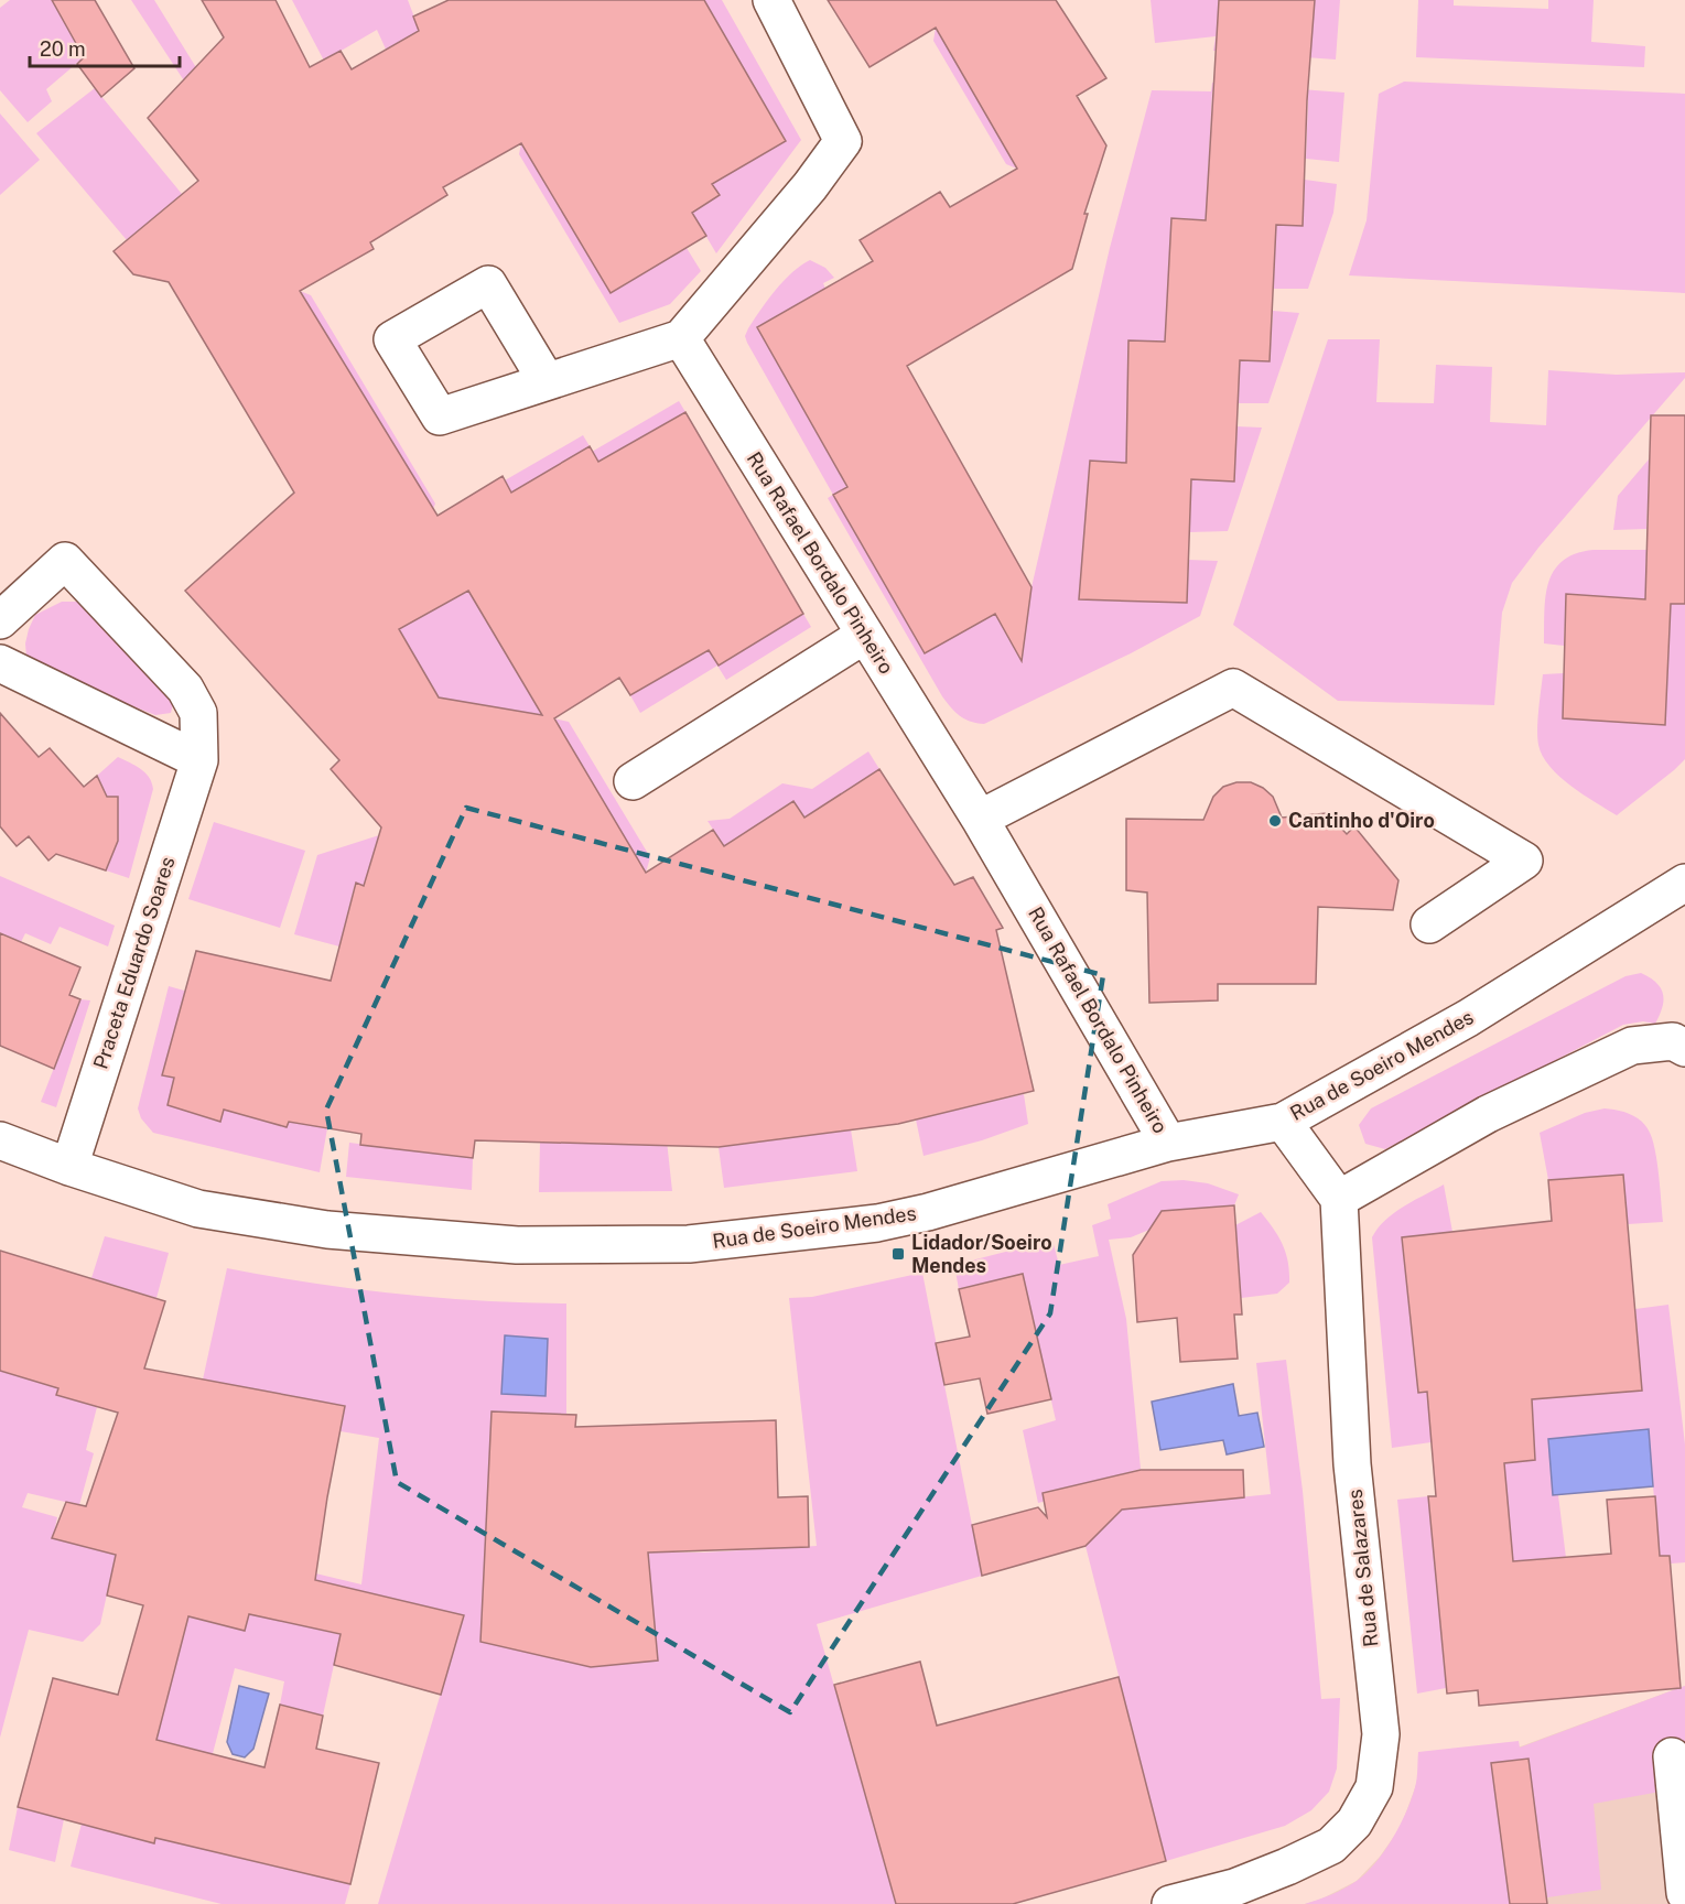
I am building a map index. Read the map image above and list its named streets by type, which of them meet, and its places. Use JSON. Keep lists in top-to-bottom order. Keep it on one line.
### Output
{"streets":{"street":["Rua Rafael Bordalo Pinheiro","Praceta Eduardo Soares","Rua de Soeiro Mendes","Rua de Salazares"]},"crossings":[["Rua Rafael Bordalo Pinheiro","Rua de Soeiro Mendes"],["Praceta Eduardo Soares","Rua de Soeiro Mendes"]],"places":{"other":["Cantinho d'Oiro"],"transit":["Lidador/Soeiro Mendes"]},"scale_bar":"20 m"}
